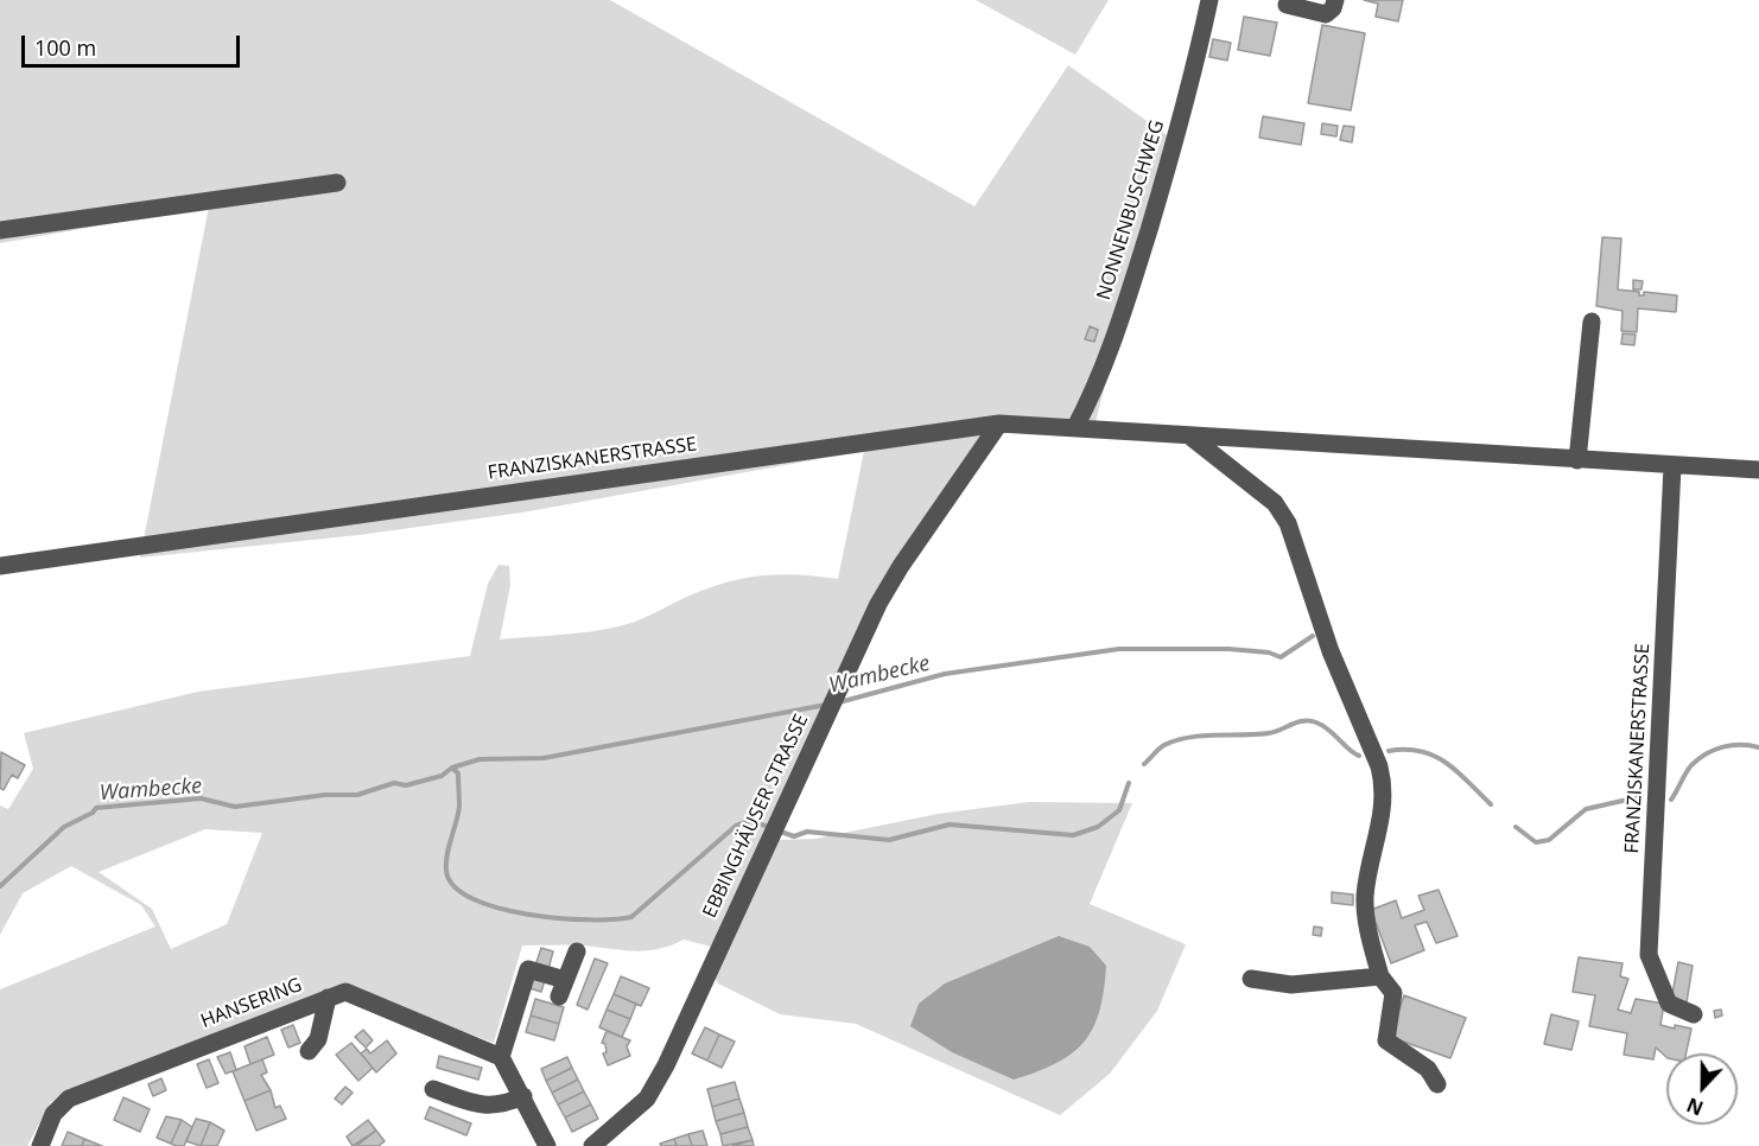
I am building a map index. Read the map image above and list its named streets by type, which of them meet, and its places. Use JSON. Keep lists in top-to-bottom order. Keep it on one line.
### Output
{"streets":{"street":["NONNENBUSCHWEG","FRANZISKANERSTRASSE","EBBINGHÄUSER STRASSE","HANSERING"]},"crossings":[["NONNENBUSCHWEG","FRANZISKANERSTRASSE"],["FRANZISKANERSTRASSE","EBBINGHÄUSER STRASSE"]],"water":["Wambecke"],"scale_bar":"100 m","north":"bottom"}
